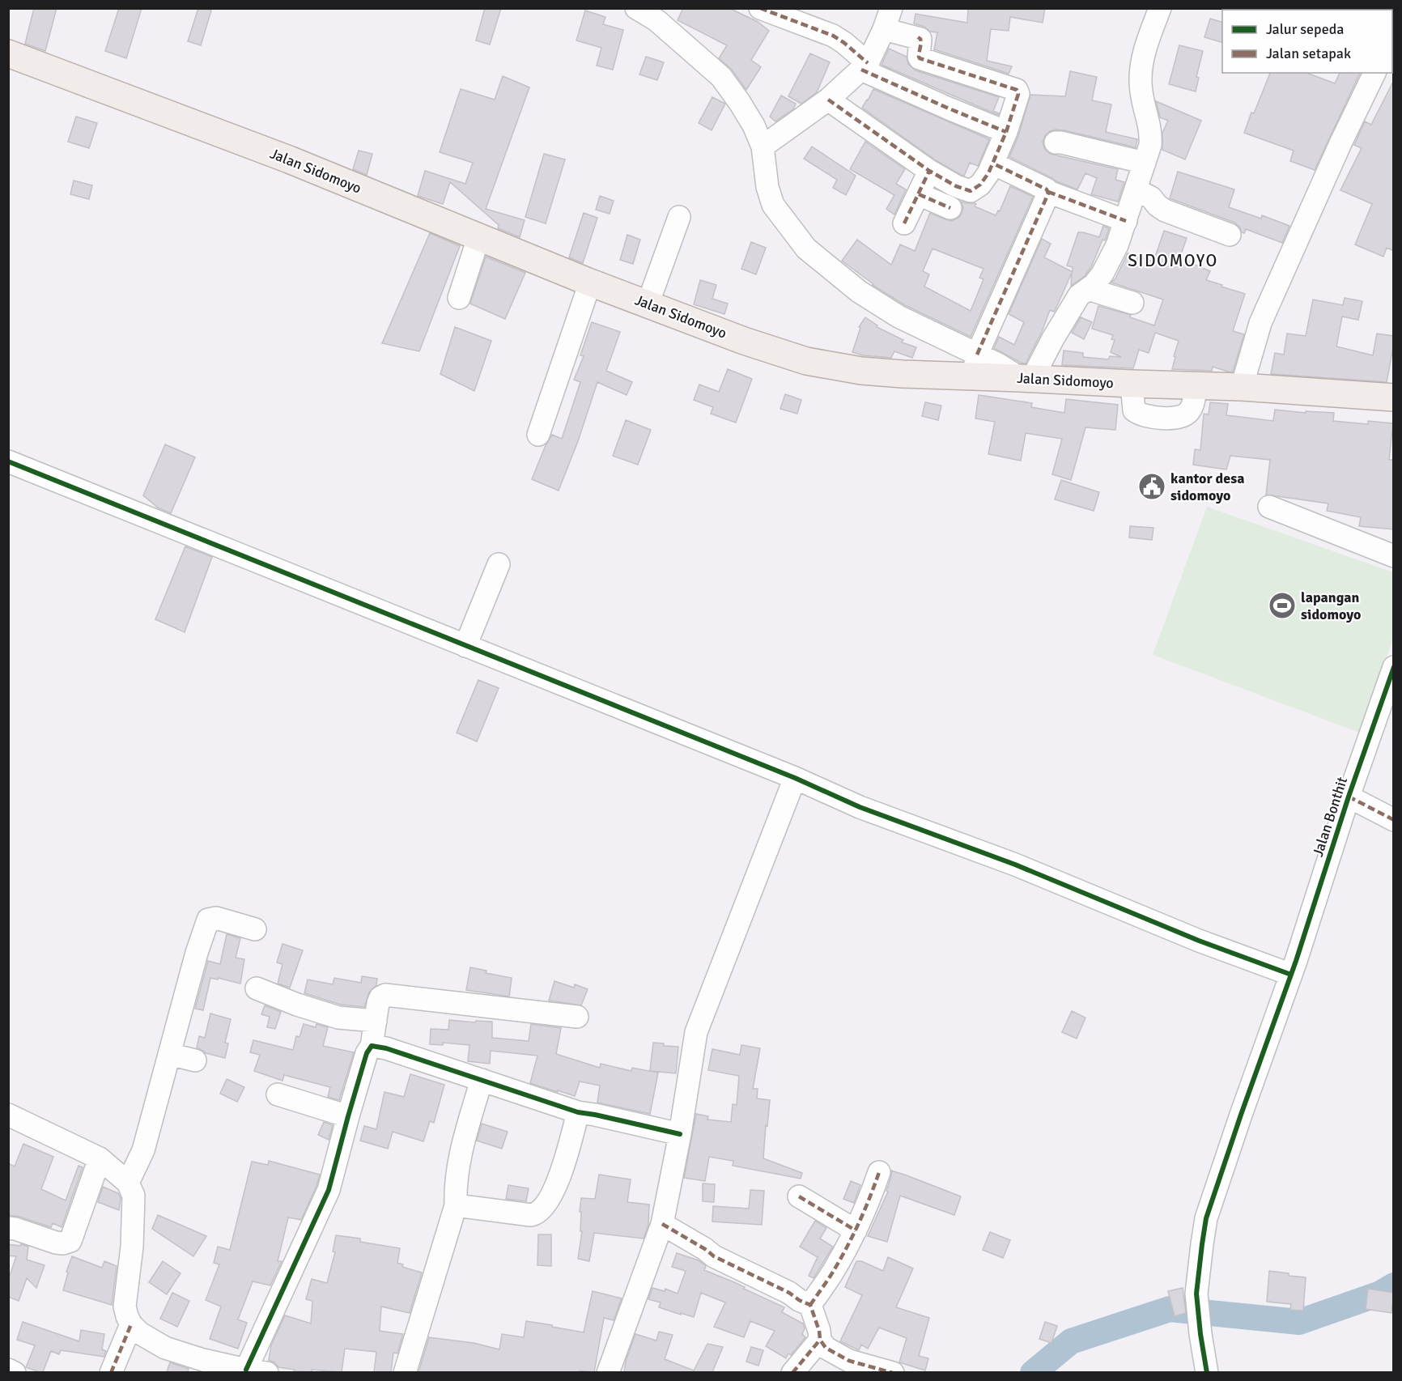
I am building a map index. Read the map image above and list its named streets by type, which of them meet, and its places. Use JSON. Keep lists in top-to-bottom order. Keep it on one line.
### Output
{"streets":{"main road":["Jalan Sidomoyo"],"street":["Jalan Bonthit"]},"districts":["SIDOMOYO"],"places":{"public building":["kantor desa sidomoyo"],"sports":["lapangan sidomoyo"]},"legend":["Jalur sepeda","Jalan setapak"]}
